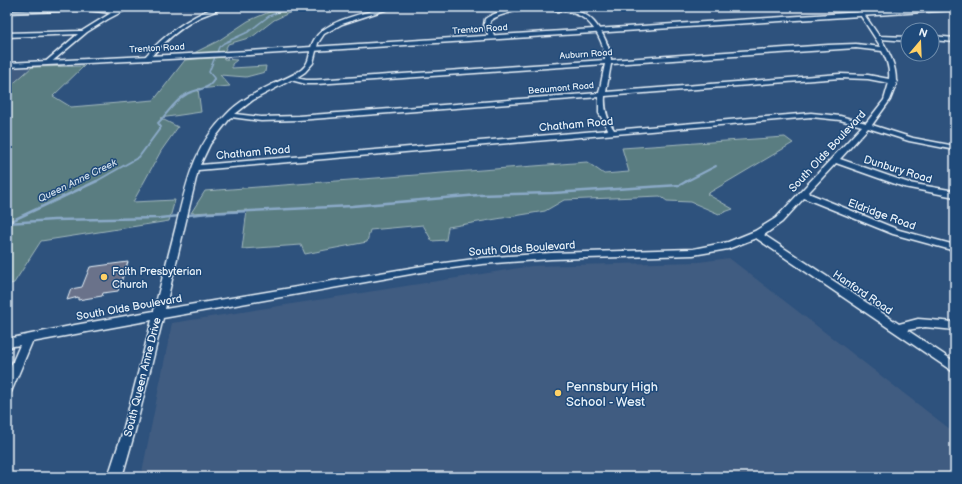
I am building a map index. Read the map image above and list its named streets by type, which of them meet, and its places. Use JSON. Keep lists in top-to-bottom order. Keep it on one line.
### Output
{"streets":{"main road":["Trenton Road"],"street":["Auburn Road","Beaumont Road","Chatham Road","South Olds Boulevard","Dunbury Road","Eldridge Road","Hanford Road","South Queen Anne Drive"]},"crossings":[["Trenton Road","South Olds Boulevard"],["Trenton Road","South Queen Anne Drive"],["Auburn Road","South Olds Boulevard"],["Auburn Road","South Queen Anne Drive"],["Beaumont Road","South Olds Boulevard"],["Beaumont Road","South Queen Anne Drive"],["Chatham Road","South Olds Boulevard"],["Chatham Road","South Queen Anne Drive"],["South Olds Boulevard","Dunbury Road"],["South Olds Boulevard","Eldridge Road"],["South Olds Boulevard","Hanford Road"],["South Olds Boulevard","South Queen Anne Drive"]],"water":["Queen Anne Creek"],"places":["Faith Presbyterian Church","Pennsbury High School - West"],"north":"top"}
